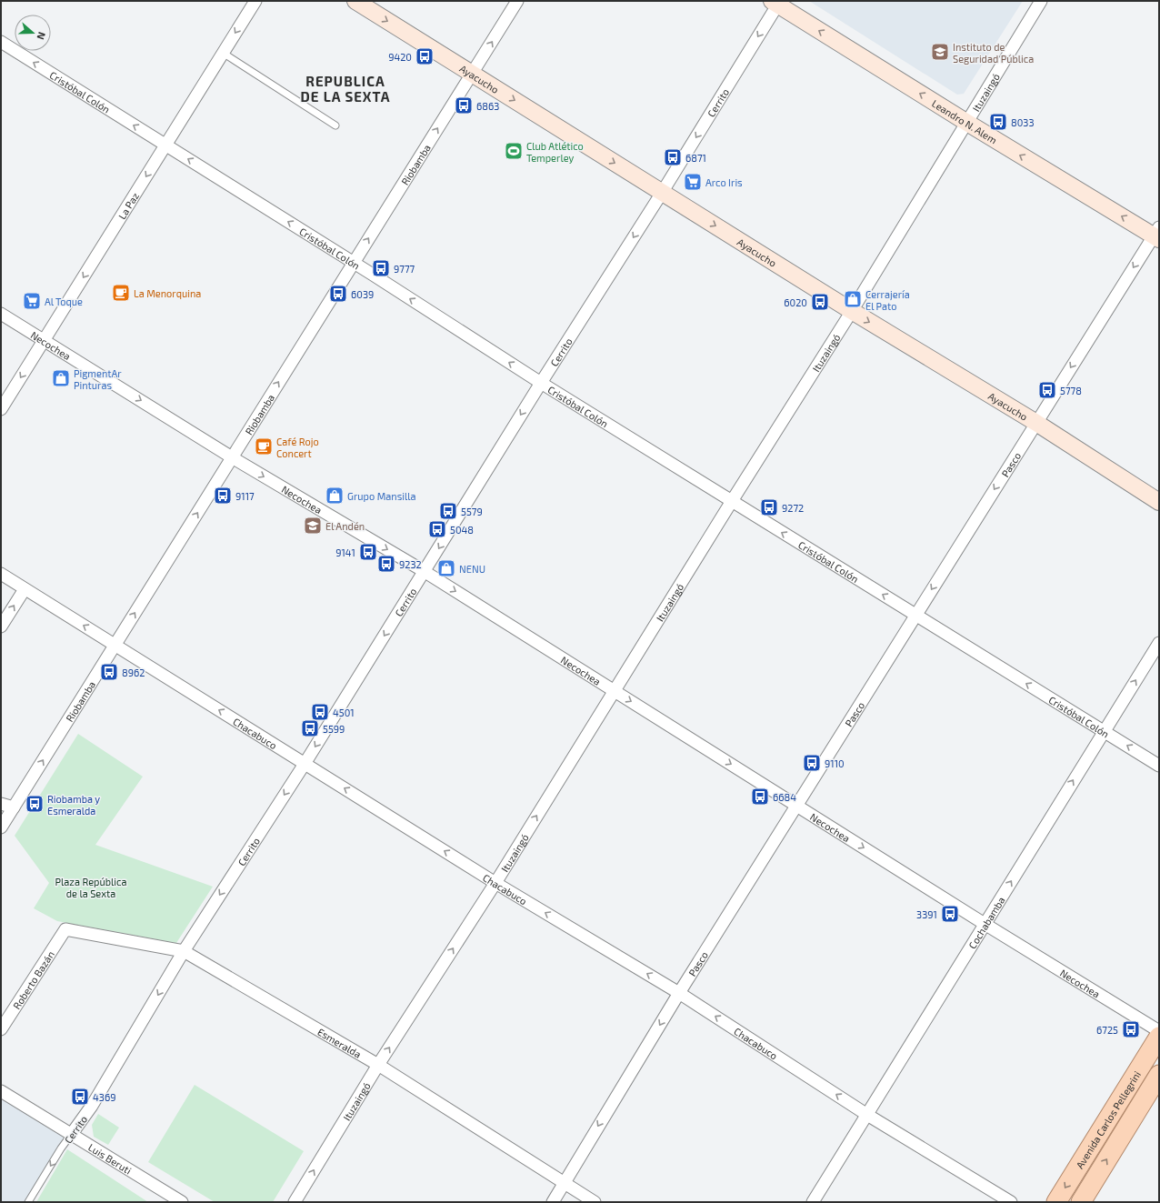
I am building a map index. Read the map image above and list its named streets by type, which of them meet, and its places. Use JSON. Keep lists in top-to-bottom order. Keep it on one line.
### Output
{"streets":{"main road":["Ayacucho","Leandro N. Alem","Avenida Carlos Pellegrini"],"street":["Cristóbal Colón","Ituzaingó","Cerrito","Riobamba","La Paz","Necochea","Pasco","Chacabuco","Cochabamba","Roberto Bazán","Esmeralda","Luis Beruti"]},"crossings":[["Ayacucho","Ituzaingó"],["Ayacucho","Cerrito"],["Ayacucho","Riobamba"],["Ayacucho","Pasco"],["Cristóbal Colón","Ituzaingó"],["Cristóbal Colón","Cerrito"],["Cristóbal Colón","Riobamba"],["Cristóbal Colón","La Paz"],["Cristóbal Colón","Pasco"],["Cristóbal Colón","Cochabamba"],["Ituzaingó","Leandro N. Alem"],["Ituzaingó","Necochea"],["Ituzaingó","Chacabuco"],["Ituzaingó","Esmeralda"],["Cerrito","Leandro N. Alem"],["Cerrito","Necochea"],["Cerrito","Chacabuco"],["Cerrito","Esmeralda"],["Cerrito","Luis Beruti"],["Leandro N. Alem","Pasco"],["Riobamba","Necochea"],["Riobamba","Chacabuco"],["La Paz","Necochea"],["Necochea","Pasco"],["Necochea","Cochabamba"],["Pasco","Chacabuco"],["Pasco","Esmeralda"],["Chacabuco","Cochabamba"],["Roberto Bazán","Esmeralda"]],"one_way":["Ayacucho","Cristóbal Colón","Ituzaingó","Cerrito","Leandro N. Alem","Riobamba","La Paz","Necochea","Pasco","Chacabuco","Cochabamba"],"districts":["REPUBLICA DE LA SEXTA"],"parks":["Plaza República de la Sexta"],"places":{"school or university":["Instituto de Seguridad Pública","El Andén"],"bus stop":["9420","6863","8033","6871","9777","6039","6020","5778","9117","9272","5579","5048","9141","9232","8962","4501","5599","9110","6684","Riobamba y Esmeralda","3391","6725","4369"],"sports":["Club Atlético Temperley"],"supermarket":["Arco Iris","Al Toque"],"cafe":["La Menorquina","Café Rojo Concert"],"shop":["Cerrajería El Pato","PigmentAr Pinturas","Grupo Mansilla","NENU"]},"north":"right"}
